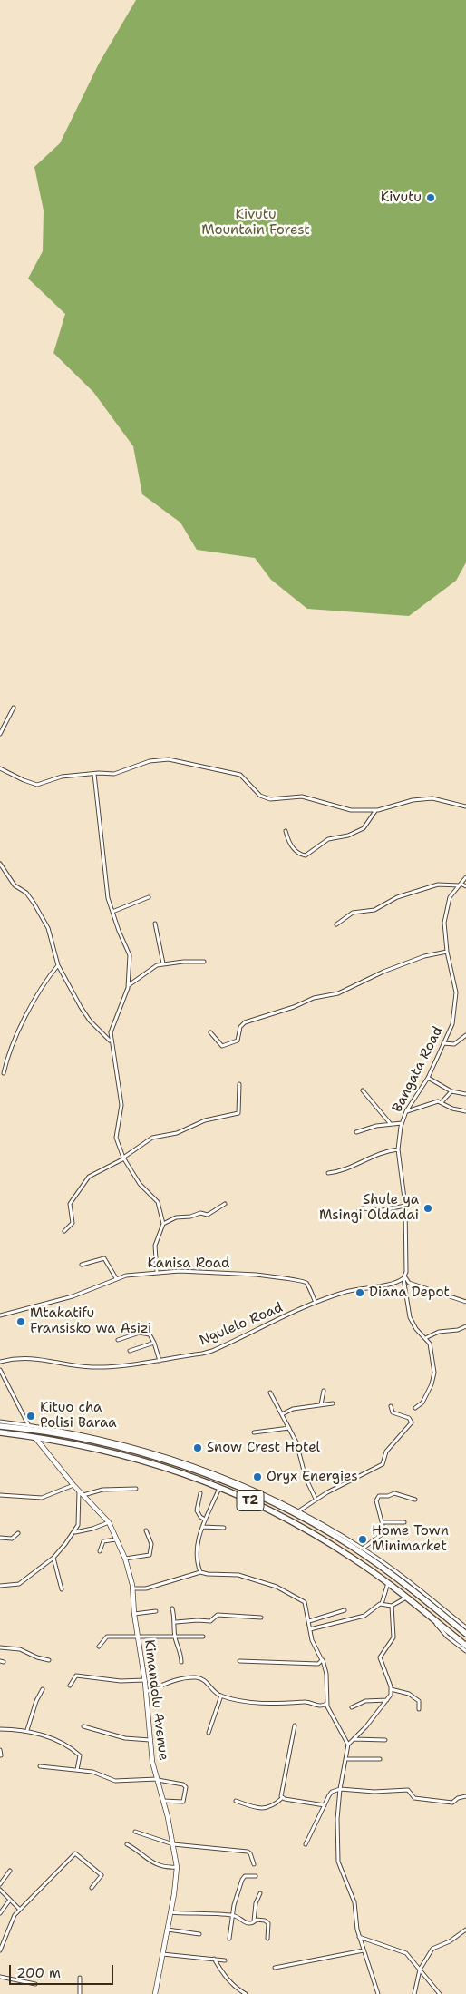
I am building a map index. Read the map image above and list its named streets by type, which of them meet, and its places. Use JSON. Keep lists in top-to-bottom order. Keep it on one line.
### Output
{"streets":{"highway":["T2"],"street":["Bangata Road","Kanisa Road","Ngulelo Road","Kimandolu Avenue"]},"crossings":[["Bangata Road","Ngulelo Road"],["Kanisa Road","Ngulelo Road"],["T2","Kimandolu Avenue"]],"parks":["Kivutu Mountain Forest"],"places":["Kivutu","Shule ya Msingi Oldadai","Diana Depot","Mtakatifu Fransisko wa Asizi","Kituo cha Polisi Baraa","Snow Crest Hotel","Oryx Energies","Home Town Minimarket"],"scale_bar":"200 m"}
